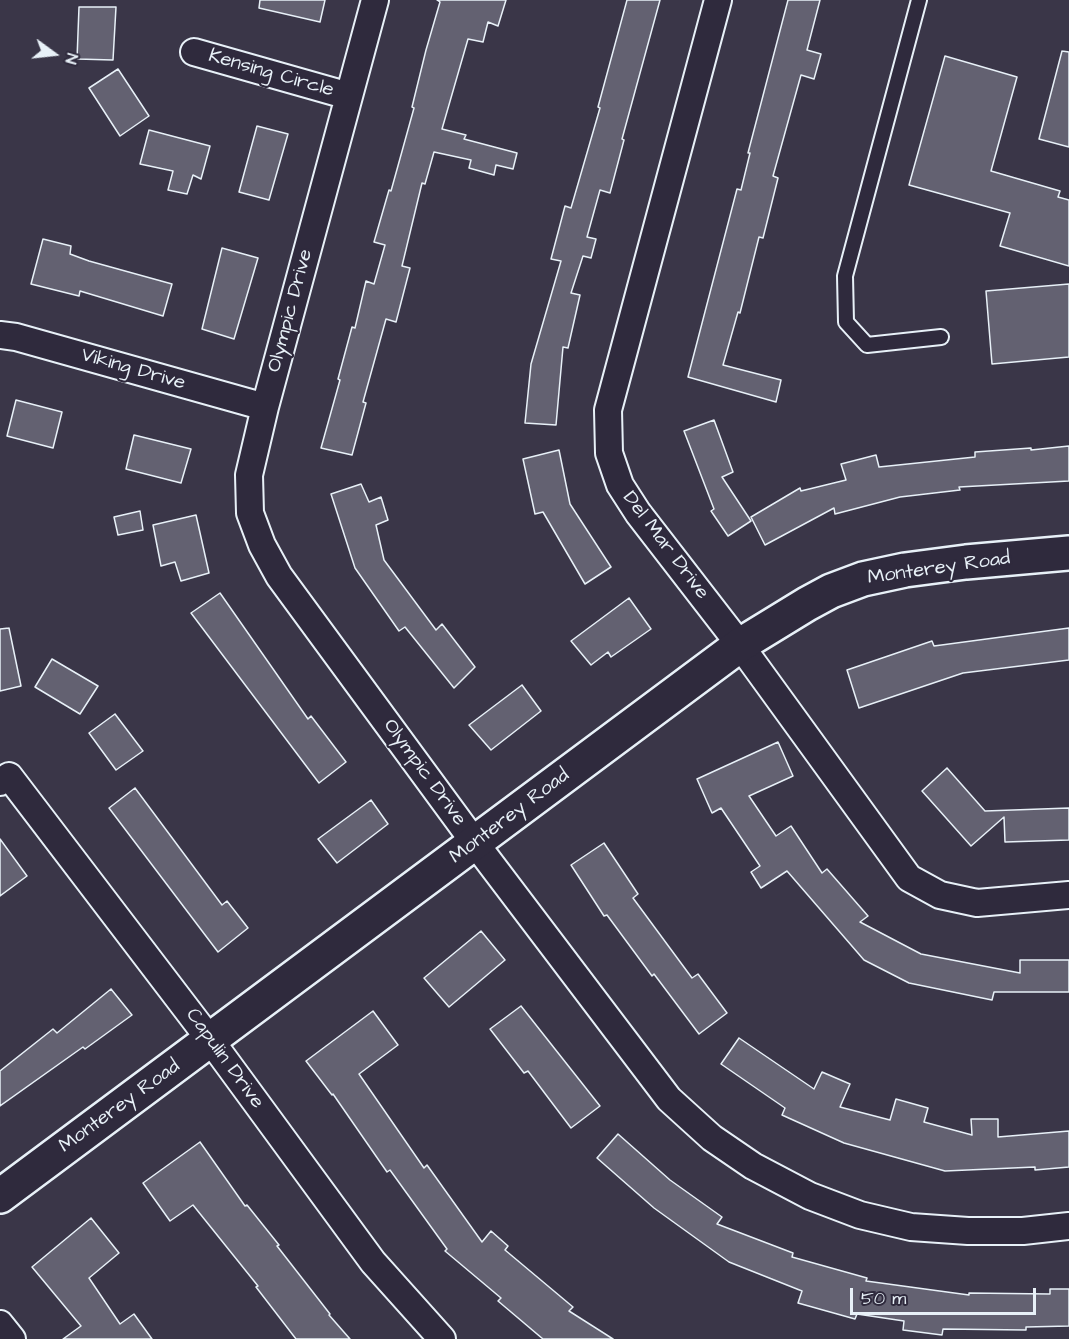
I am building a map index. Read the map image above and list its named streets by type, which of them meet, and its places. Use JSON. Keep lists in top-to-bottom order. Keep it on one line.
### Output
{"streets":{"street":["Kensing Circle","Olympic Drive","Viking Drive","Del Mar Drive","Monterey Road","Capulin Drive"]},"crossings":[["Kensing Circle","Olympic Drive"],["Olympic Drive","Viking Drive"],["Olympic Drive","Monterey Road"],["Del Mar Drive","Monterey Road"],["Monterey Road","Capulin Drive"]],"scale_bar":"50 m","north":"right"}
